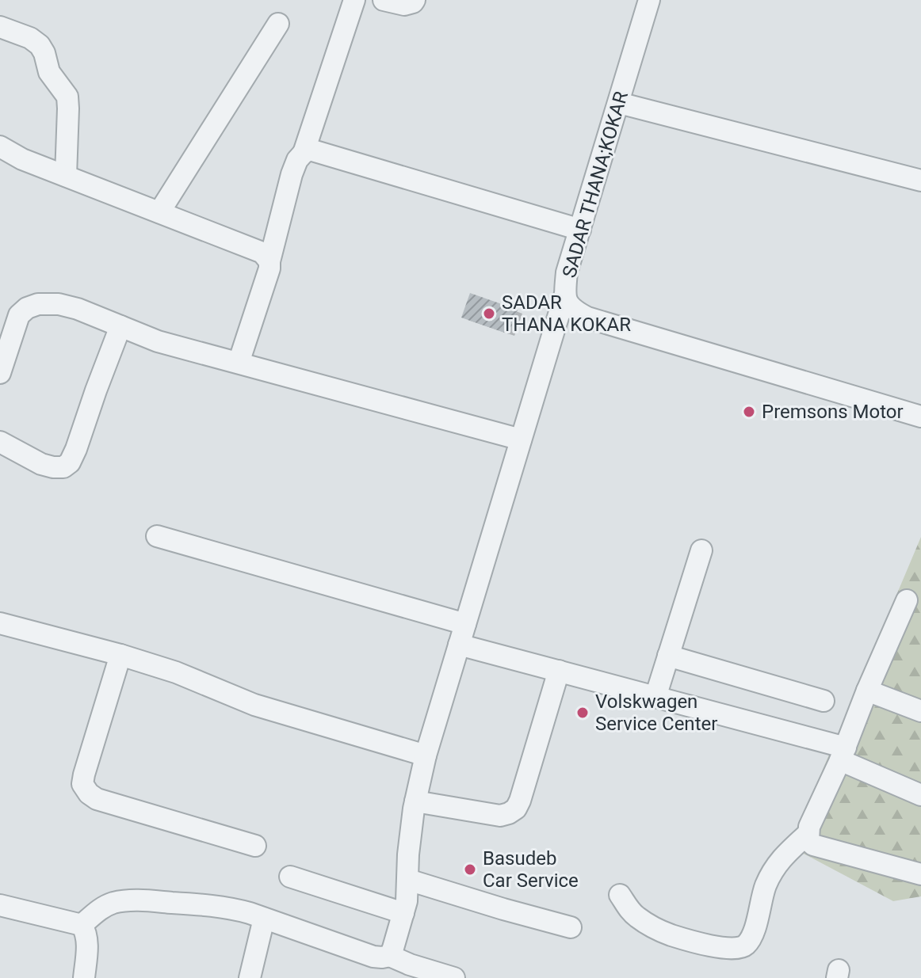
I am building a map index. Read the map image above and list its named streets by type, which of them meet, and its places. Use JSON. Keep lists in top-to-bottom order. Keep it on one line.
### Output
{"streets":{"street":["SADAR THANA;KOKAR"]},"places":["SADAR THANA KOKAR","Premsons Motor","Volskwagen Service Center","Basudeb Car Service"]}
